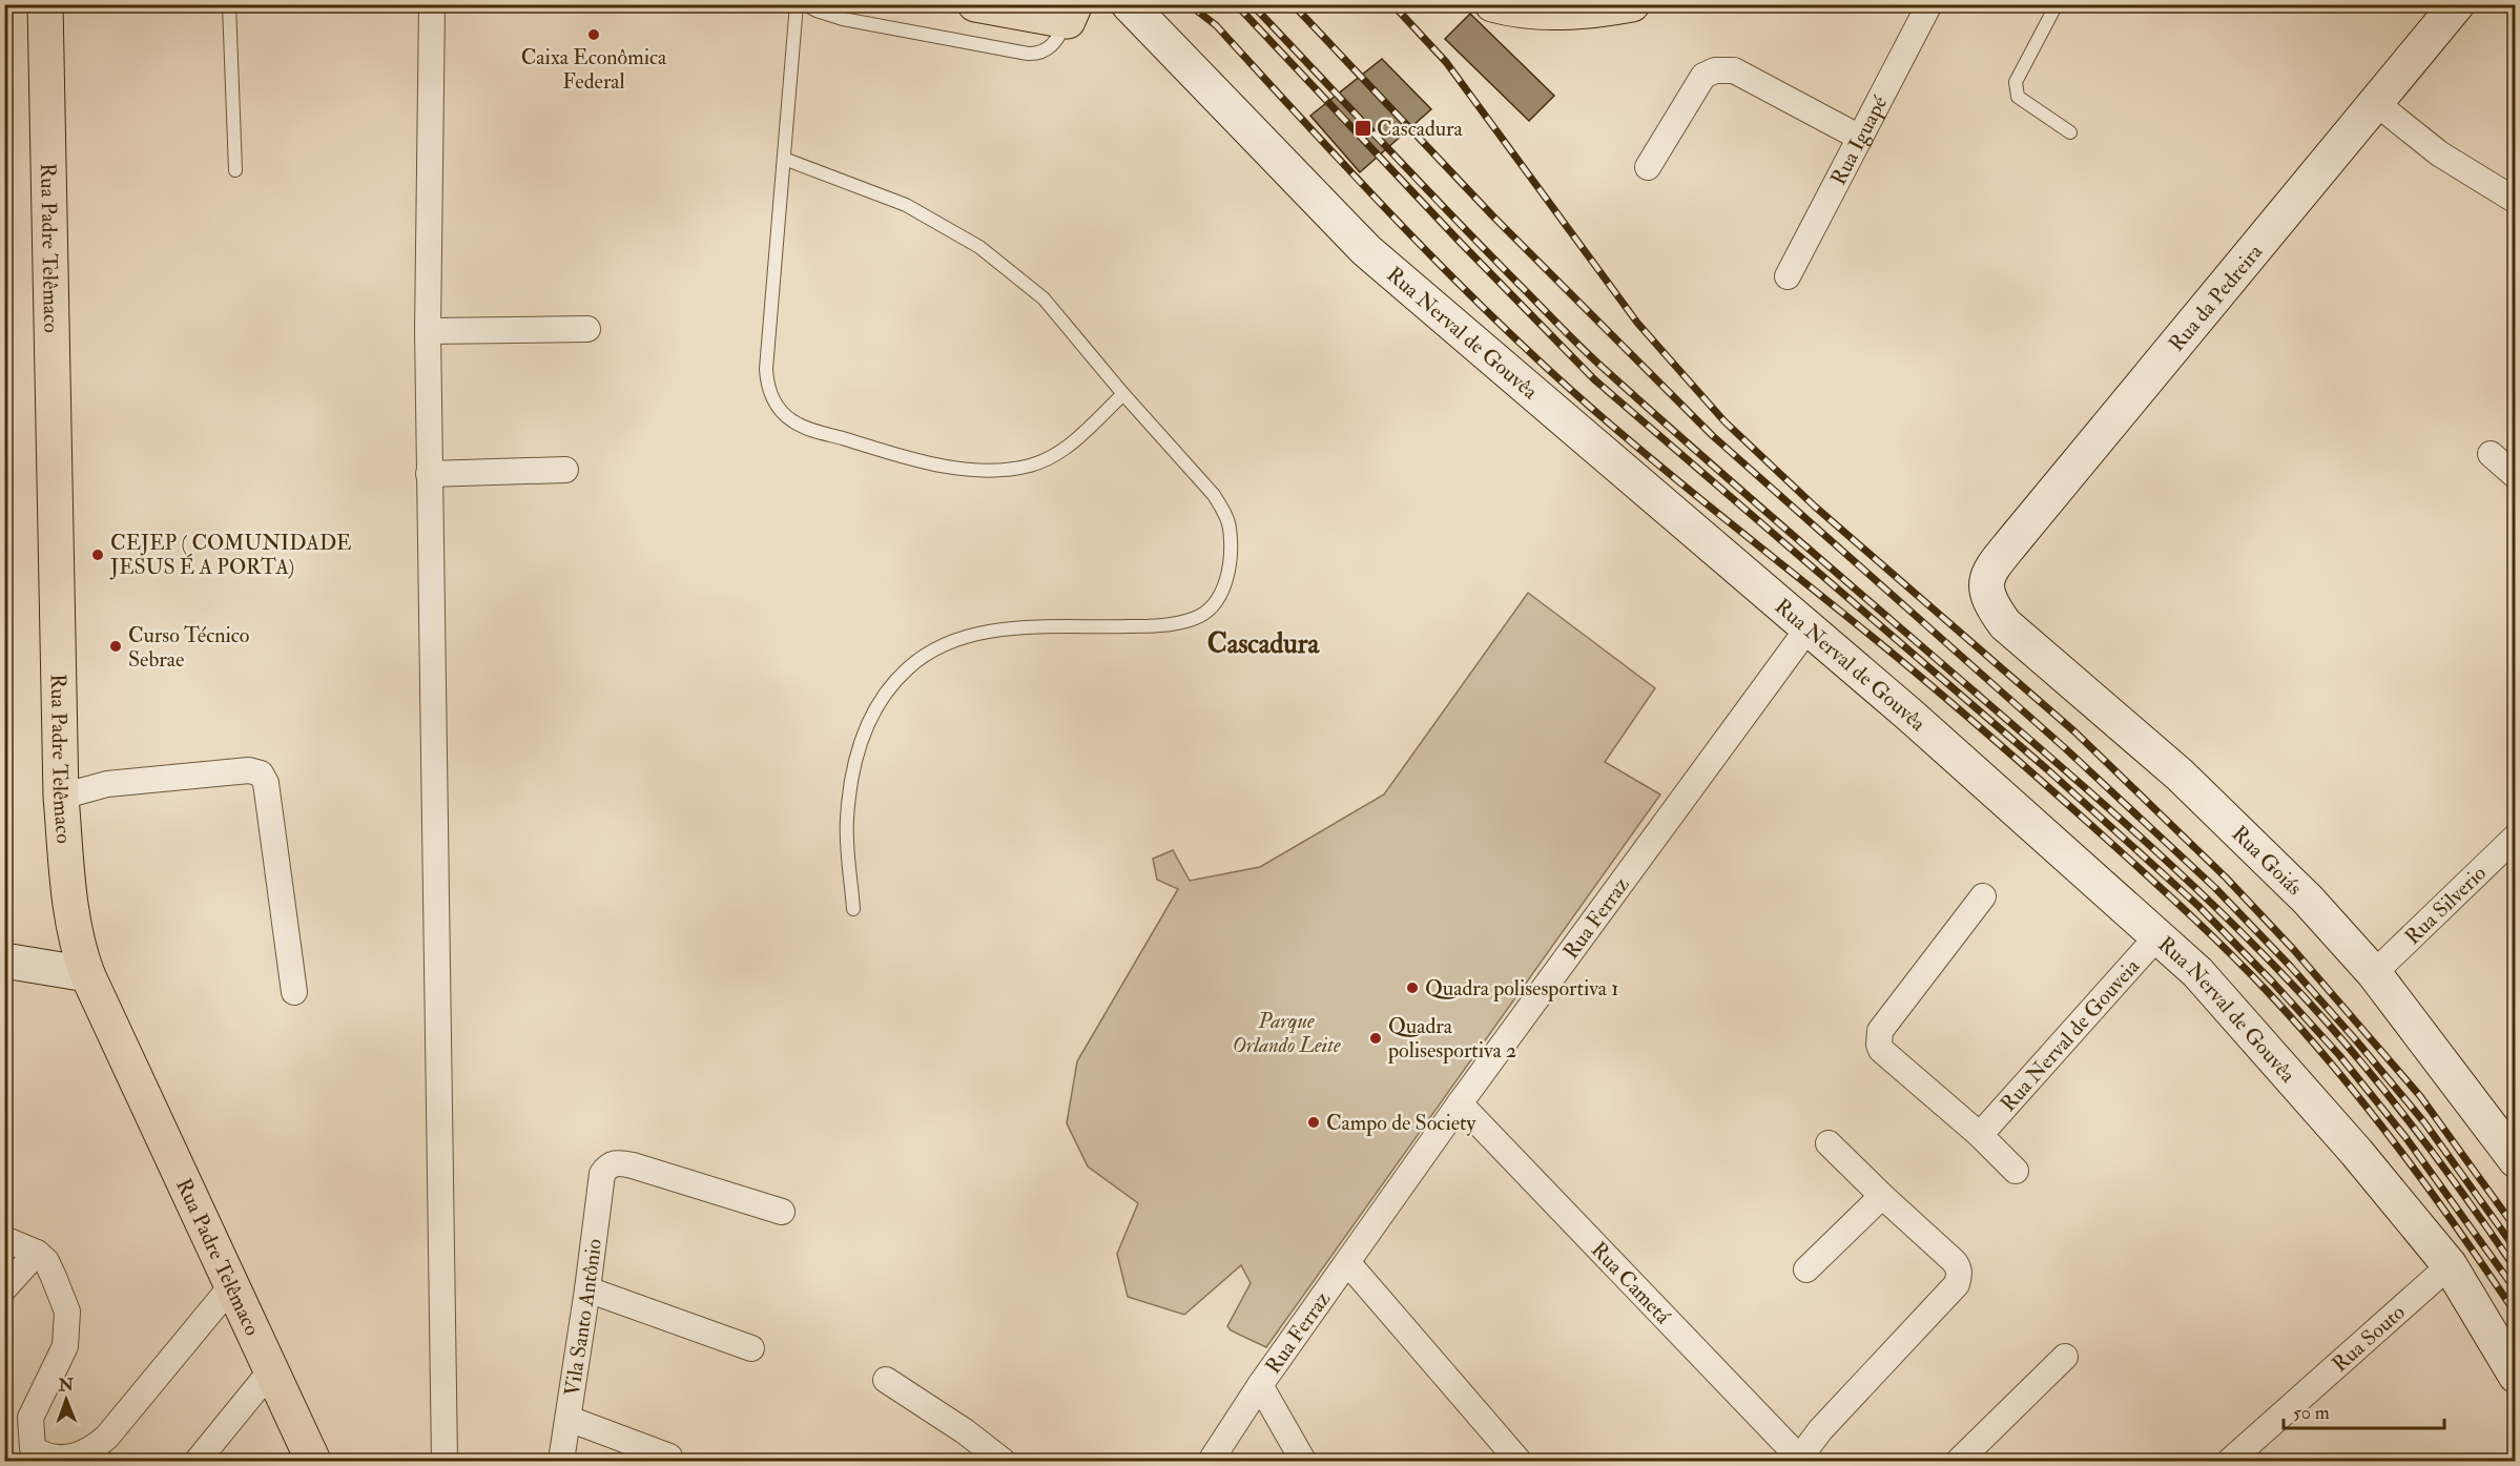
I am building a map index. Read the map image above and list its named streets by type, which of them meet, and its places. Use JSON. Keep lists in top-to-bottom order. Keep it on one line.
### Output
{"streets":{"main road":["Rua Padre Telêmaco","Rua da Pedreira","Rua Nerval de Gouvêa","Rua Goiás"],"street":["Rua Iguapé","Rua Silverio","Rua Ferraz","Rua Nerval de Gouveia","Rua Cametá","Vila Santo Antônio","Rua Souto"]},"crossings":[["Rua da Pedreira","Rua Goiás"],["Rua Nerval de Gouvêa","Rua Ferraz"],["Rua Nerval de Gouvêa","Rua Nerval de Gouveia"],["Rua Nerval de Gouvêa","Rua Souto"],["Rua Goiás","Rua Silverio"],["Rua Ferraz","Rua Cametá"]],"districts":["Cascadura"],"parks":["Parque Orlando Leite"],"places":{"other":["Caixa Econômica Federal","CEJEP ( COMUNIDADE JESUS É A PORTA)","Curso Técnico Sebrae","Quadra polisesportiva 1","Quadra polisesportiva 2","Campo de Society"],"transit":["Cascadura"]},"scale_bar":"50 m","north":"top"}
